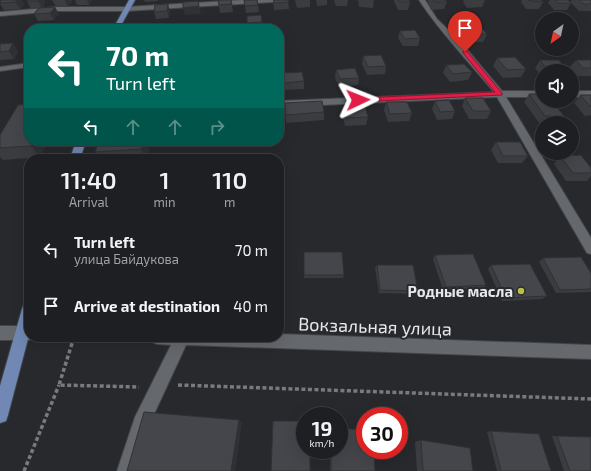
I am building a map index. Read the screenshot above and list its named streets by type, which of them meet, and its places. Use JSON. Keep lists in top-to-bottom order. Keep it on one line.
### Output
{"streets":{"street":["Вокзальная улица"]},"places":["Родные масла"],"north":"bottom left","page":{"turn":["70 m","Turn left"],"eta":["11:40","Arrival","1","min","110","m"],"list":[{"name":"Turn left","note":"улица Байдукова","value":"70 m"},{"name":"Arrive at destination","value":"40 m"}],"speed":"19 km/h","limit":"30"}}
